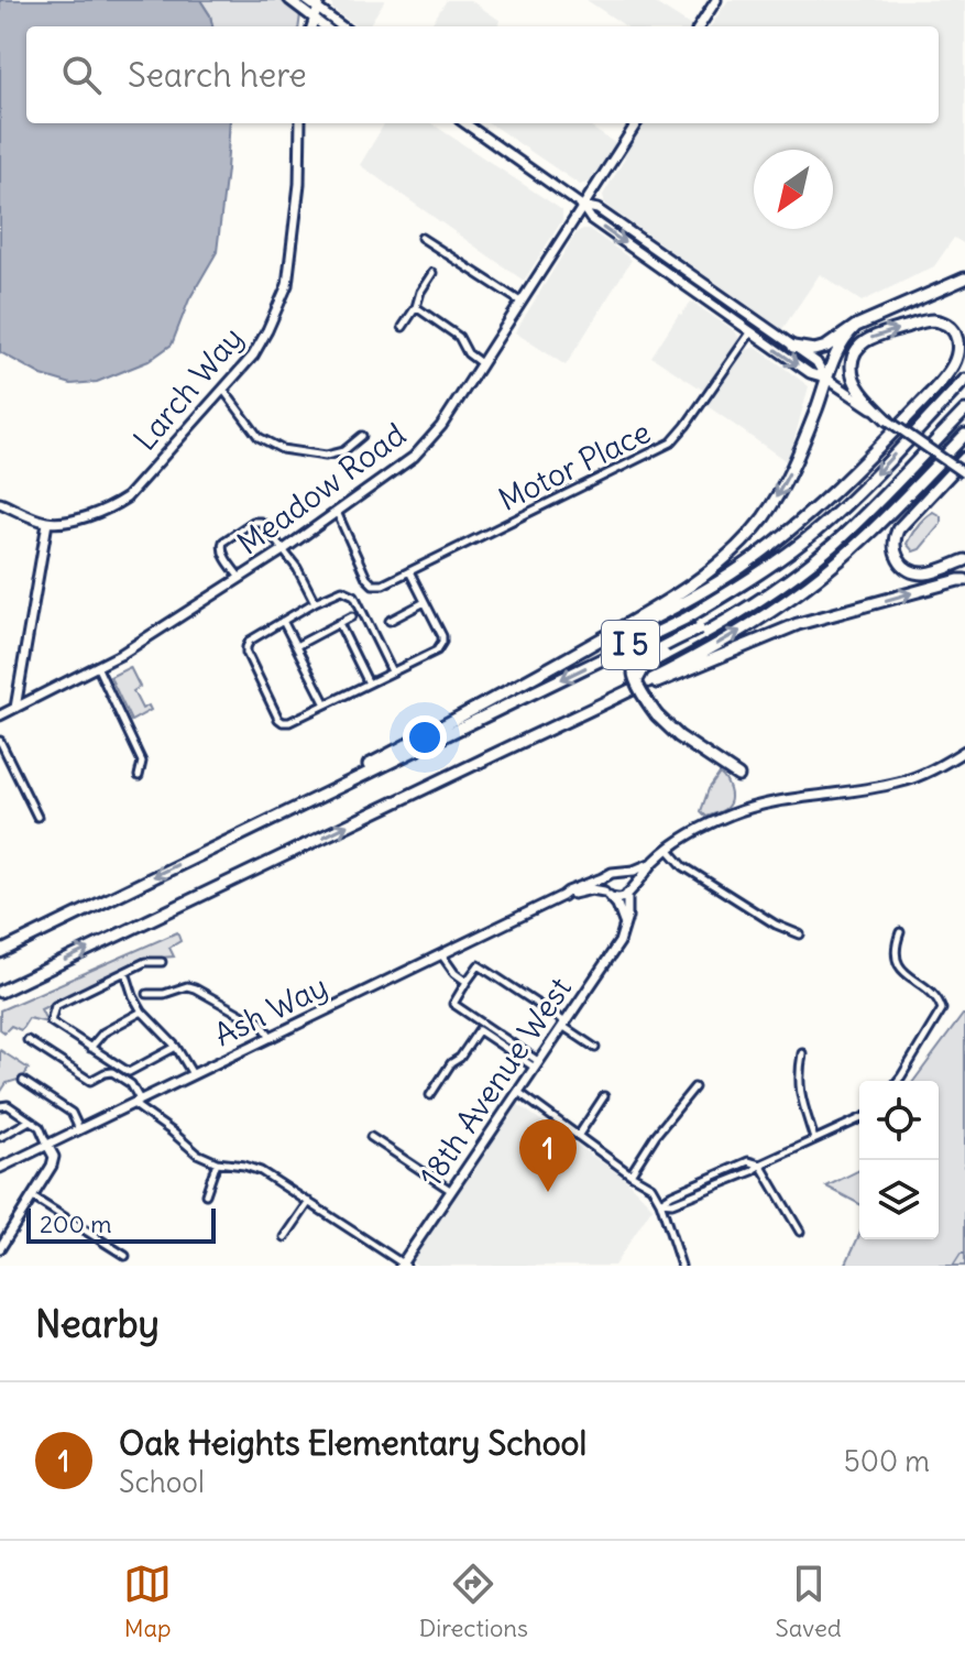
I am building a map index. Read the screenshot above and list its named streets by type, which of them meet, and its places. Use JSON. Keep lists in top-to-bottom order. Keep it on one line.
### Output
{"streets":{"highway":["I 5"],"street":["Larch Way","Motor Place","Meadow Road","Ash Way","18th Avenue West"]},"crossings":[["Motor Place","Meadow Road"],["Ash Way","18th Avenue West"]],"scale_bar":"200 m","north":"bottom left","page":{"search":"Search here","pins":"1","scale":"200 m","heading":"Nearby","list":[{"mark":"1","name":"Oak Heights Elementary School","note":"School","value":"500 m"}],"nav":["Map","Directions","Saved"]}}
